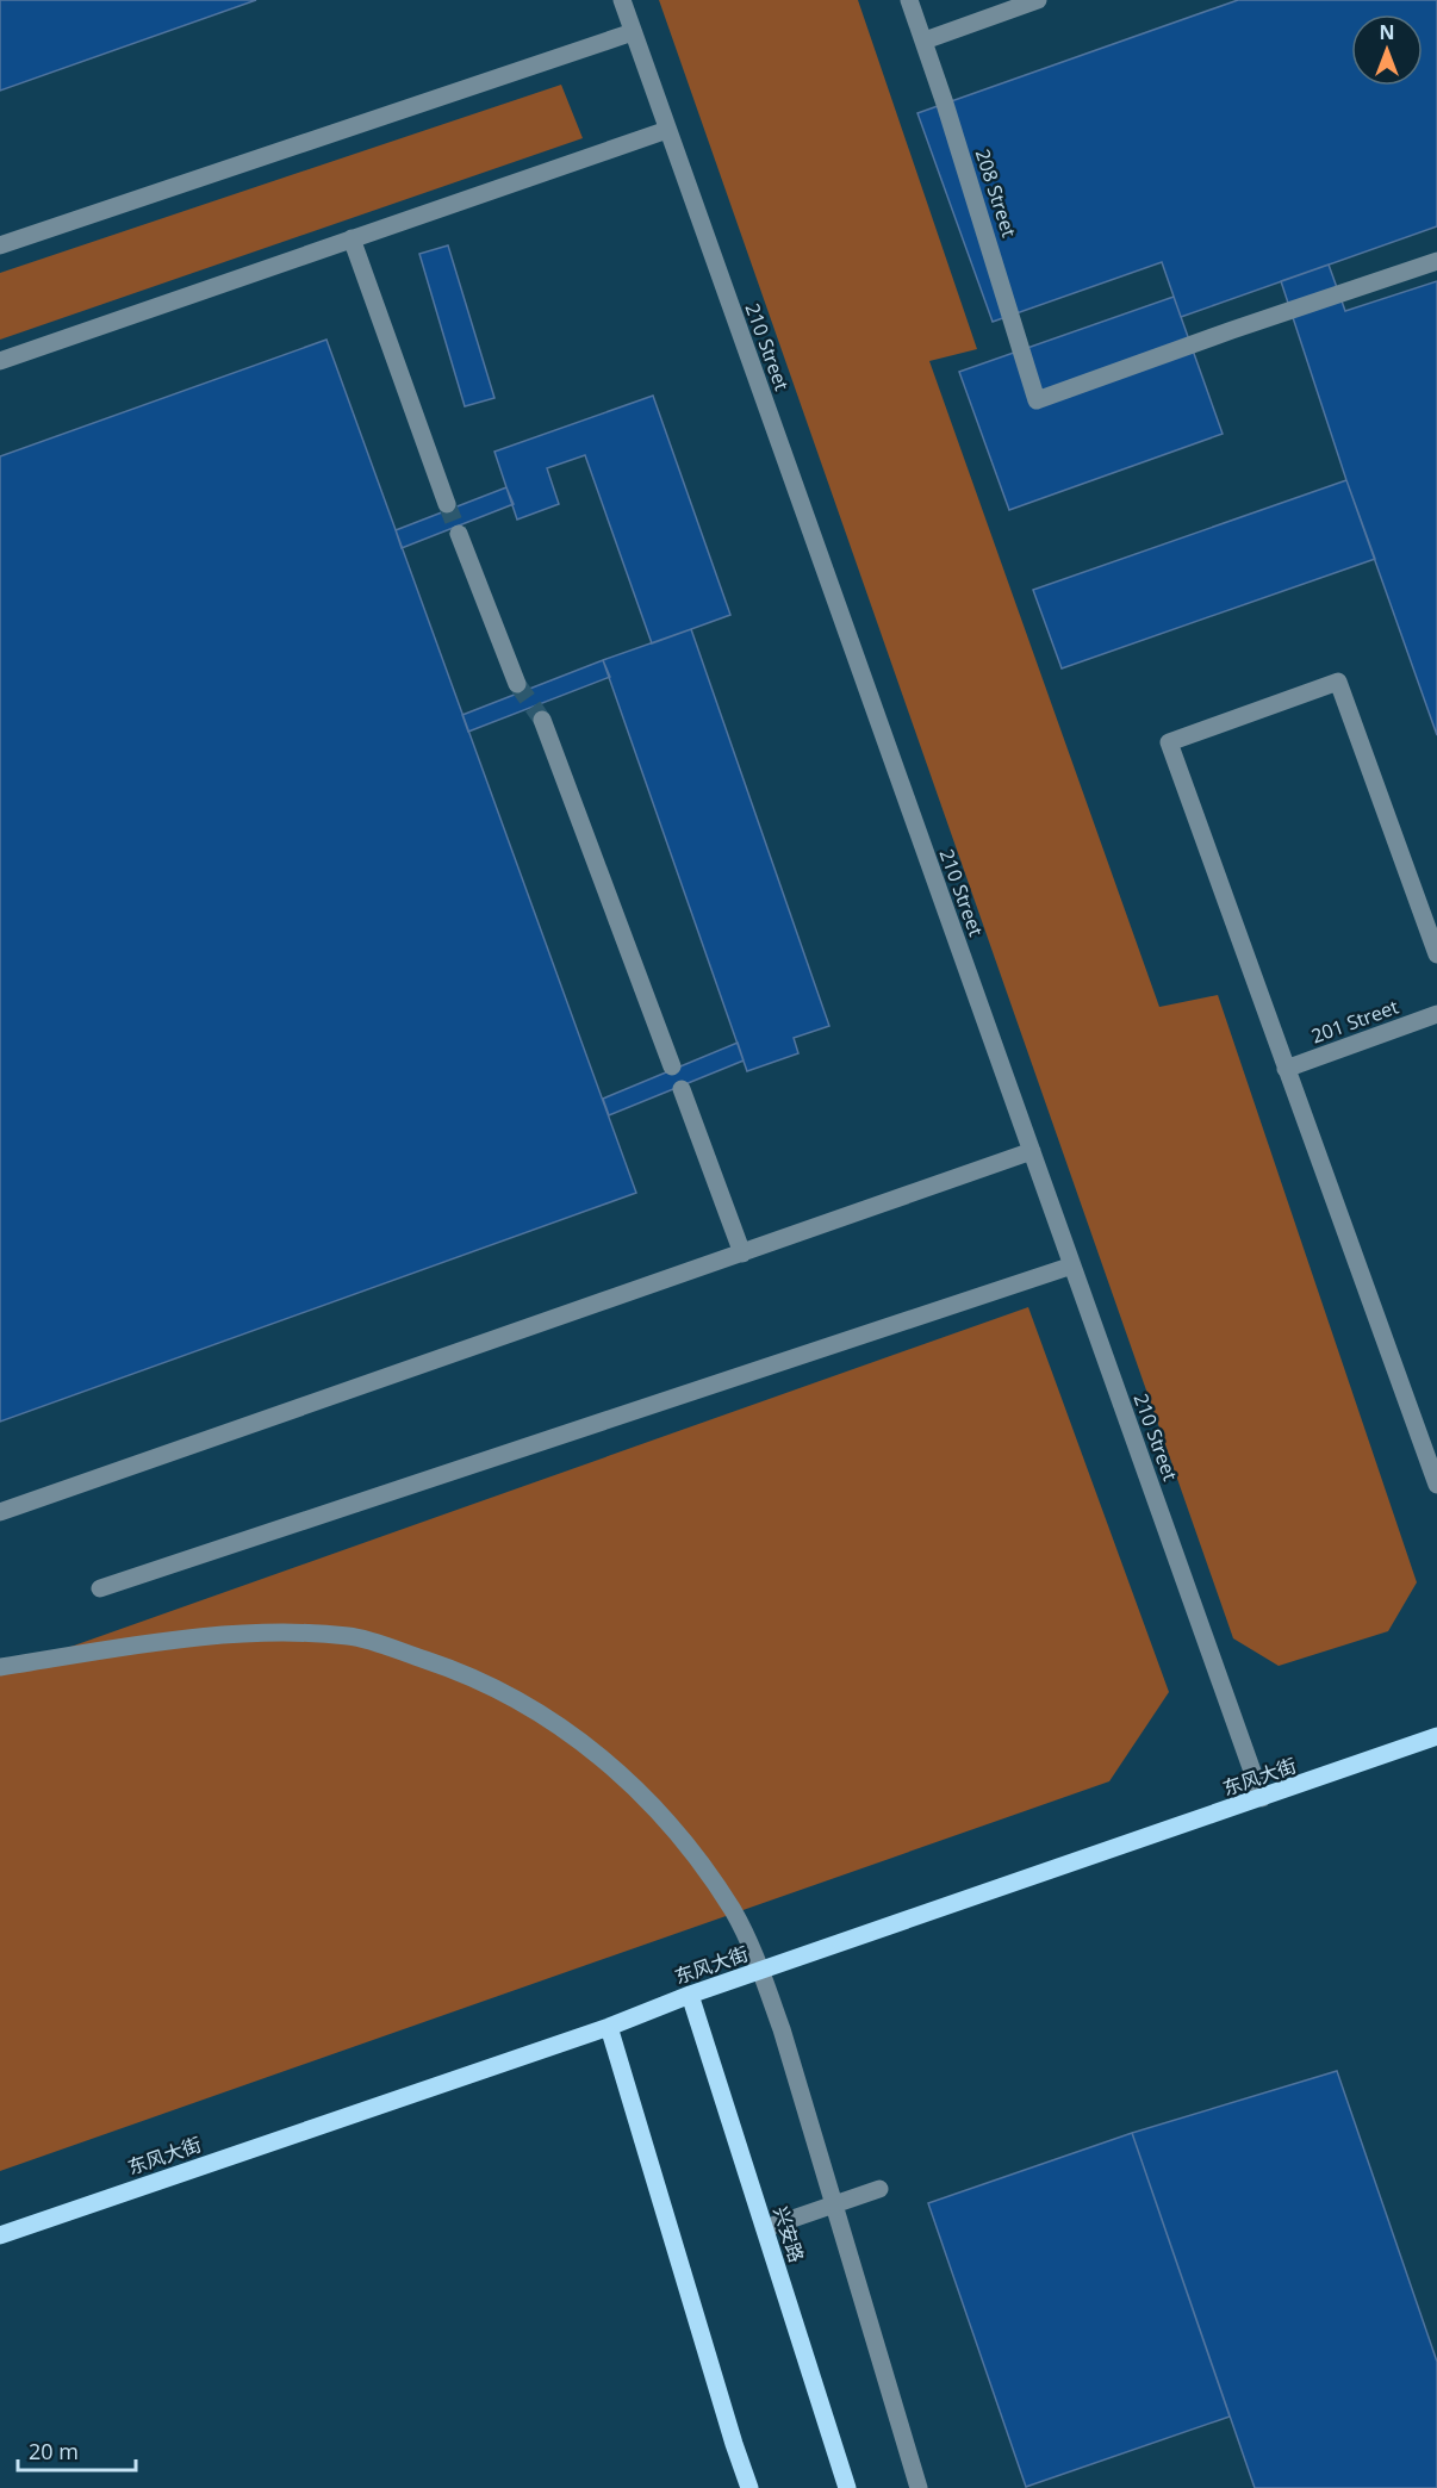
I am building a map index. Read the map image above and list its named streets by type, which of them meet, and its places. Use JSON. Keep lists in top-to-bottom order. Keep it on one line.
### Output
{"streets":{"main road":["东风大街","兴安路"],"lane":["208 Street","210 Street","201 Street"]},"crossings":[["210 Street","东风大街"],["东风大街","兴安路"]],"scale_bar":"20 m","north":"top"}
